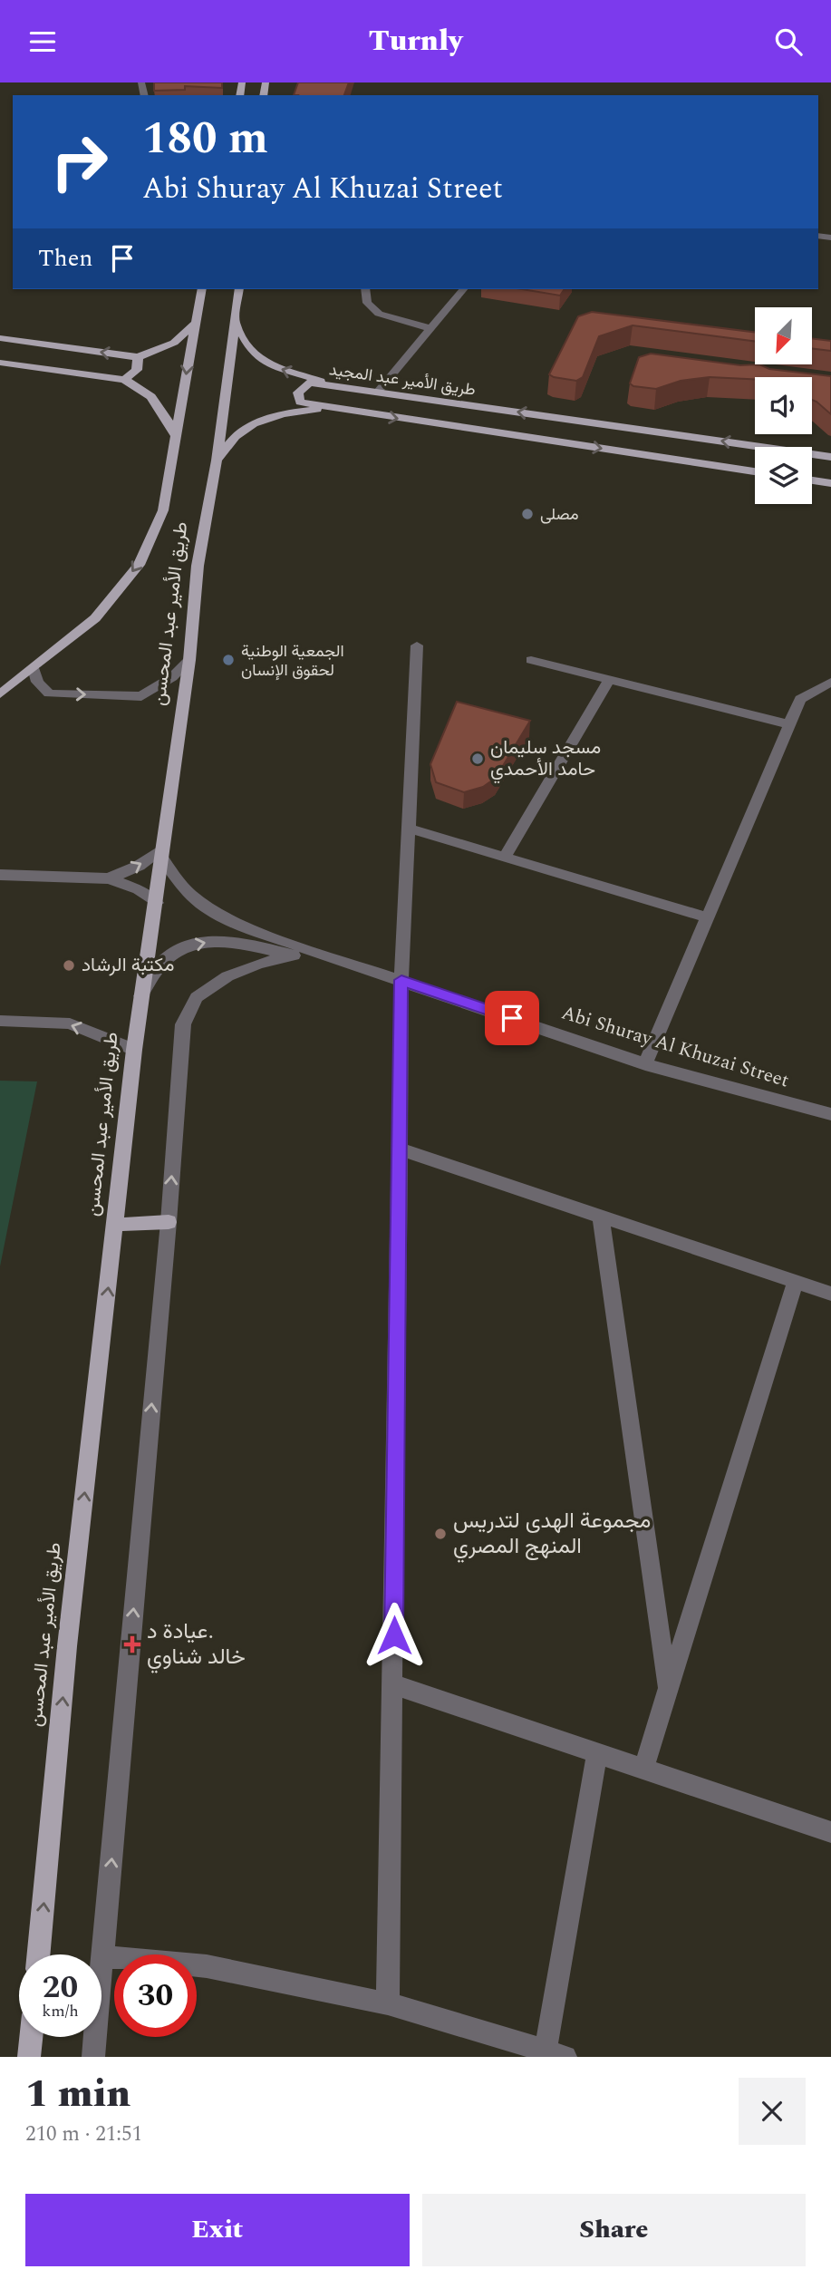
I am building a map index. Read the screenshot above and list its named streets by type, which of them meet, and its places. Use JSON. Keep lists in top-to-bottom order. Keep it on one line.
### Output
{"streets":{"main road":["طريق الأمير عبد المجيد","طريق الأمير عبد المحسن"],"street":["Abi Shuray Al Khuzai Street"]},"places":{"other":["مصلى","الجمعية الوطنية لحقوق الإنسان","مسجد سليمان حامد الأحمدي","مكتبة الرشاد","مجموعة الهدى لتدريس المنهج المصري"],"health":["عيادة د. خالد شناوي"]},"north":"bottom left","page":{"header":"Turnly","turn":["180 m","Abi Shuray Al Khuzai Street"],"then":"Then","speed":"20 km/h","limit":"30","heading":["1 min","210 m · 21:51"],"buttons":["Exit","Share"]}}
